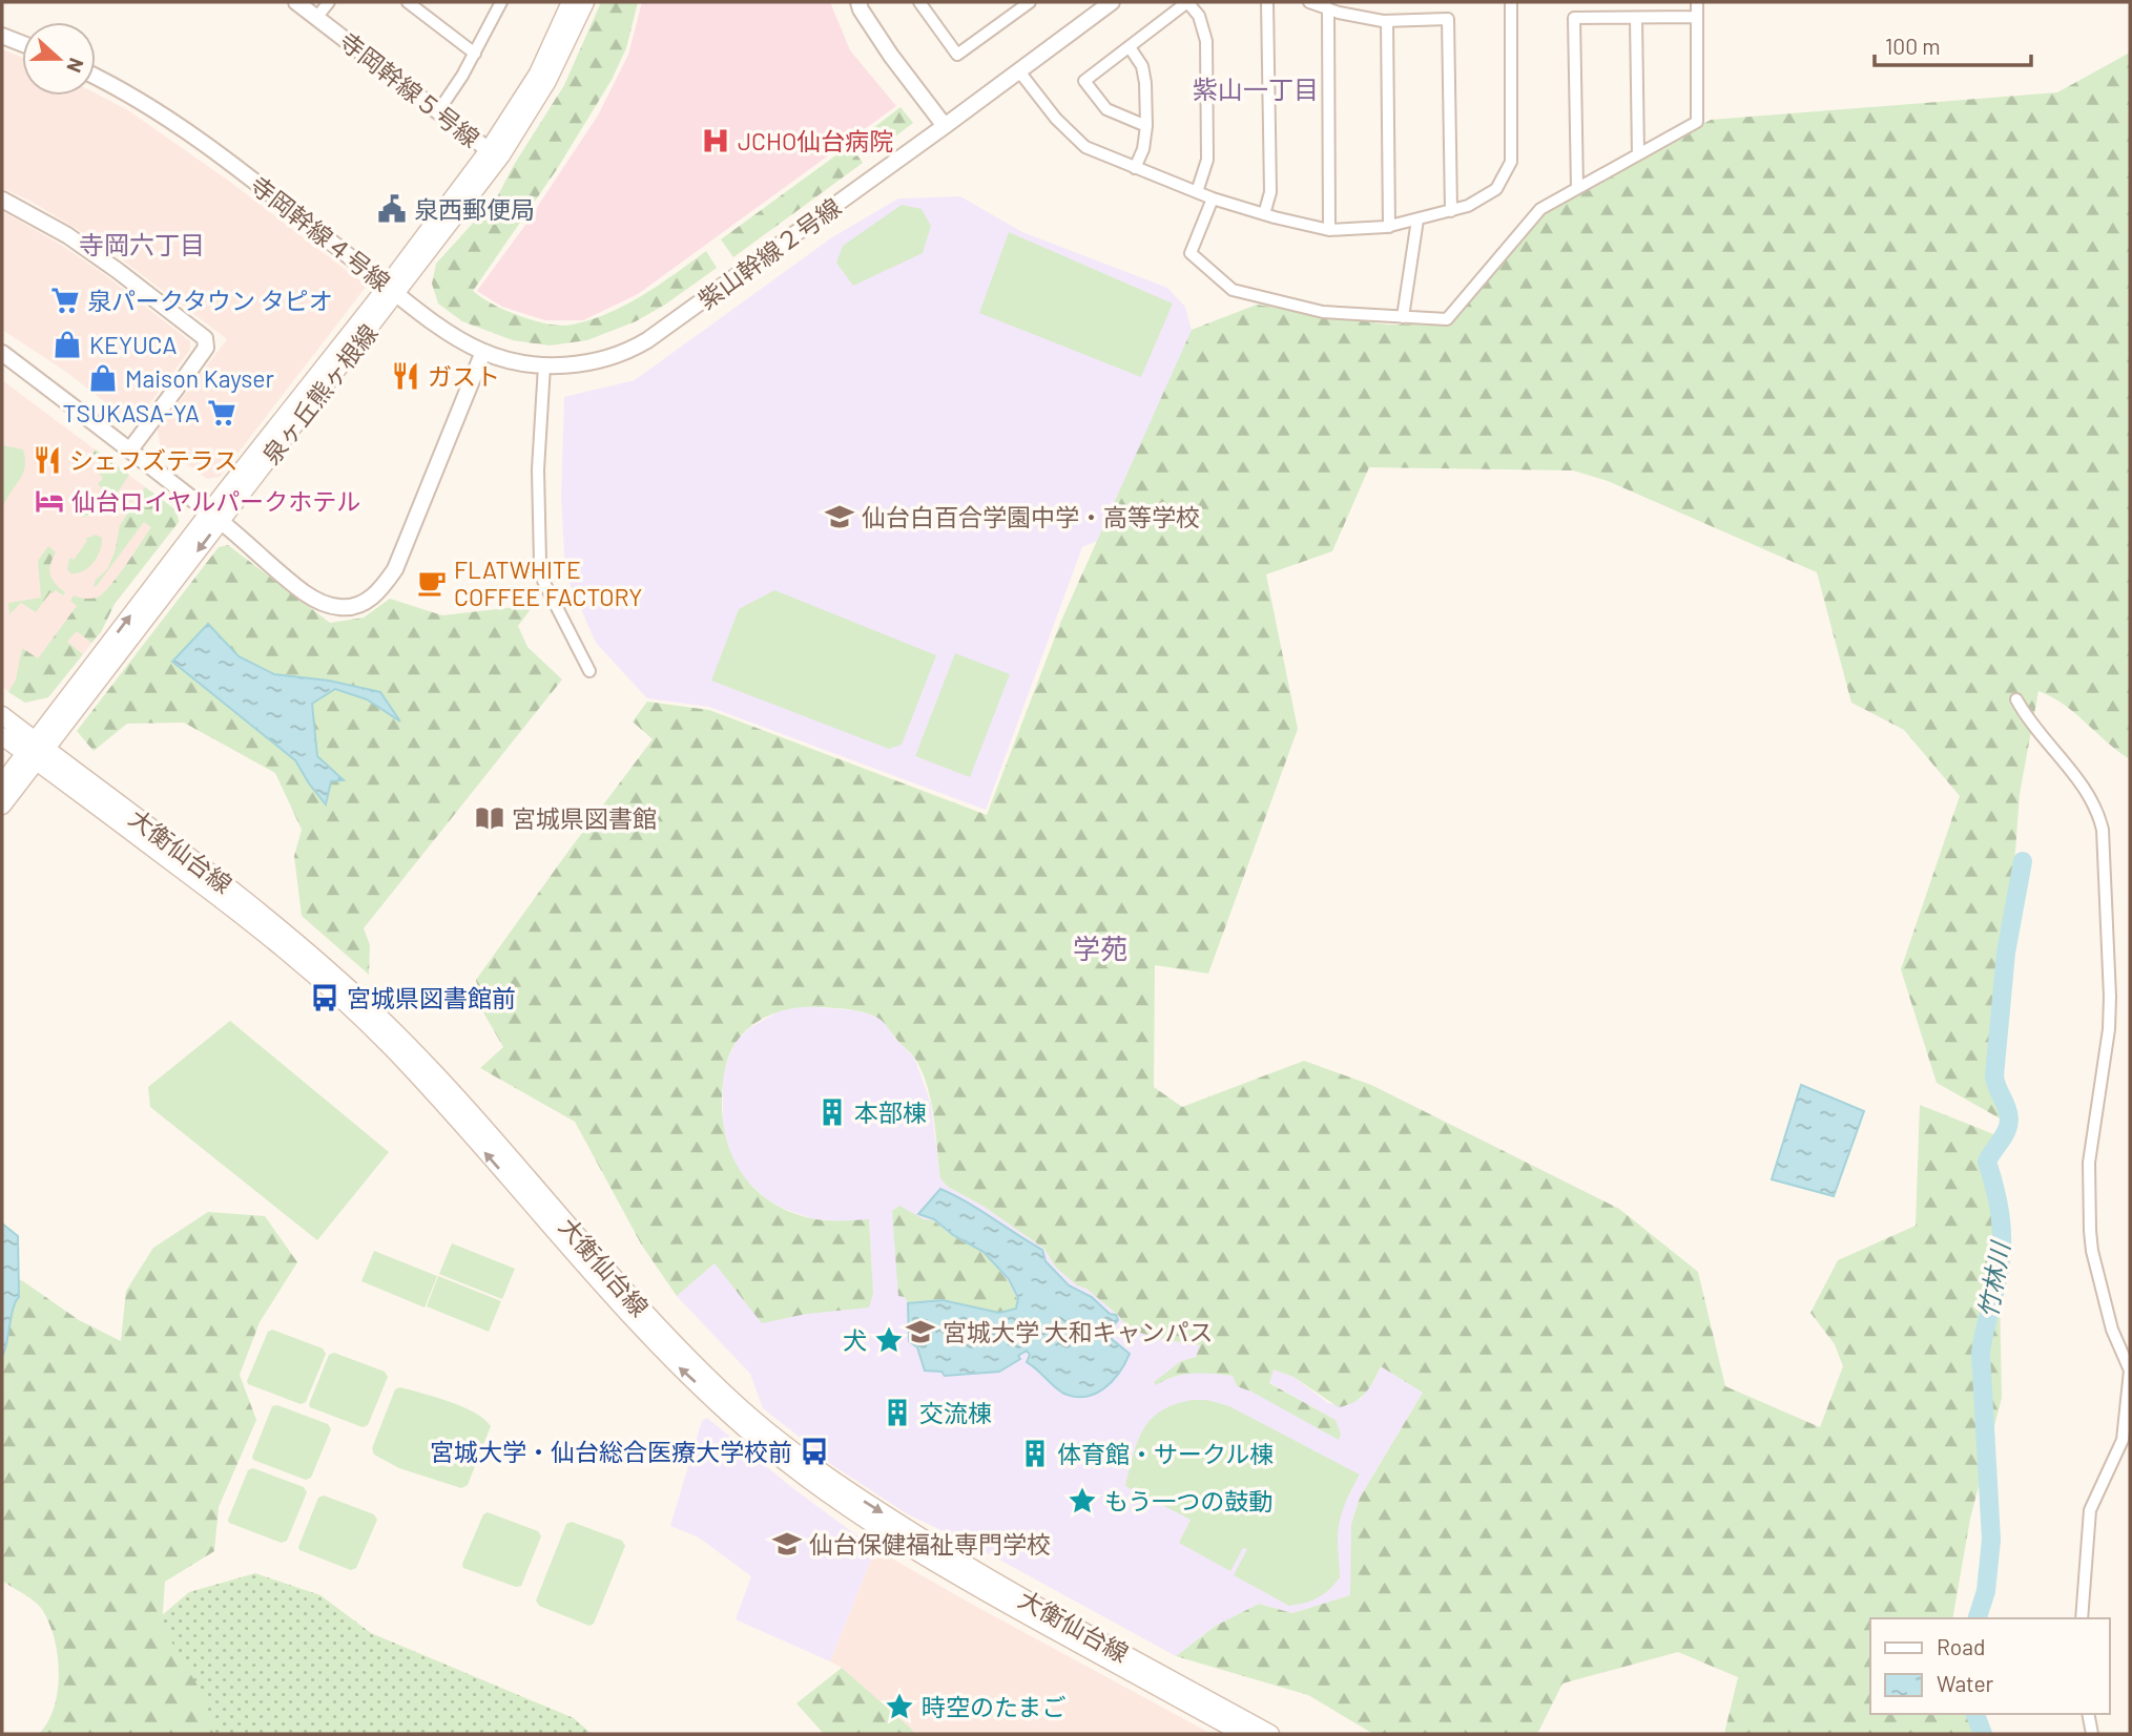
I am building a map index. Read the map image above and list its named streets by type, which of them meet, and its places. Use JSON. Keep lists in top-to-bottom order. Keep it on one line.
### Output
{"streets":{"main road":["泉ヶ丘熊ヶ根線","大衡仙台線"],"street":["寺岡幹線５号線","寺岡幹線４号線","紫山幹線２号線"]},"crossings":[["寺岡幹線５号線","泉ヶ丘熊ヶ根線"],["寺岡幹線４号線","紫山幹線２号線"],["寺岡幹線４号線","泉ヶ丘熊ヶ根線"],["紫山幹線２号線","泉ヶ丘熊ヶ根線"],["泉ヶ丘熊ヶ根線","大衡仙台線"]],"districts":["紫山一丁目","寺岡六丁目","学苑"],"water":["竹林川"],"places":{"hospital":["JCHO仙台病院"],"public building":["泉西郵便局"],"supermarket":["泉パークタウン タピオ","TSUKASA-YA"],"shop":["KEYUCA","Maison Kayser"],"restaurant":["ガスト","シェフズテラス"],"hotel":["仙台ロイヤルパークホテル"],"school or university":["仙台白百合学園中学・高等学校","宮城大学 大和キャンパス","仙台保健福祉専門学校"],"cafe":["FLATWHITE COFFEE FACTORY"],"library":["宮城県図書館"],"bus stop":["宮城県図書館前","宮城大学・仙台総合医療大学校前"],"building":["本部棟","交流棟","体育館・サークル棟"],"place":["犬","もう一つの鼓動","時空のたまご"]},"legend":["Road","Water"],"scale_bar":"100 m","north":"right"}
